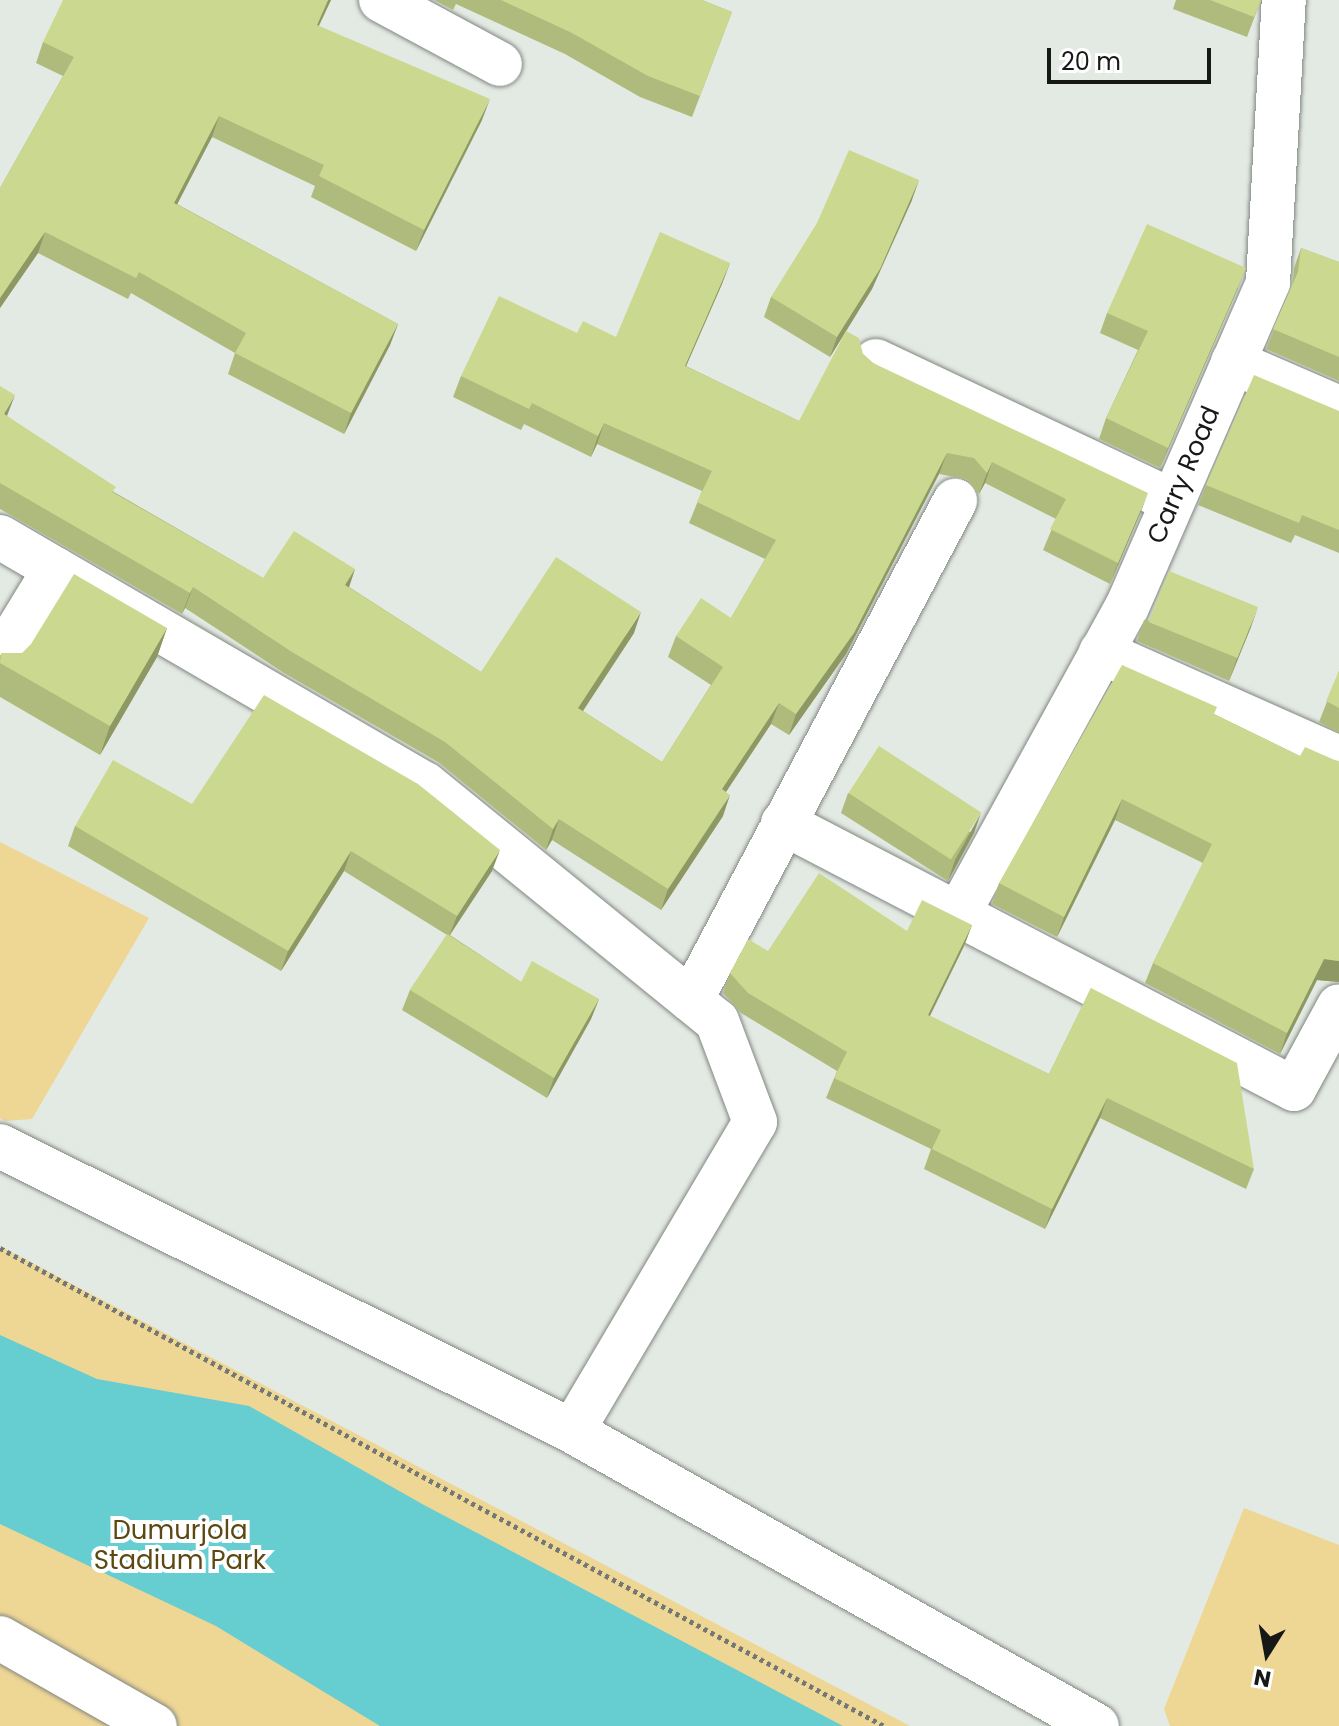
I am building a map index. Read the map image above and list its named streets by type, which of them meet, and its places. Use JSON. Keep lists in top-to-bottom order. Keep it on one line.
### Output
{"streets":{"street":["Carry Road"]},"parks":["Dumurjola Stadium Park"],"scale_bar":"20 m","north":"bottom"}
